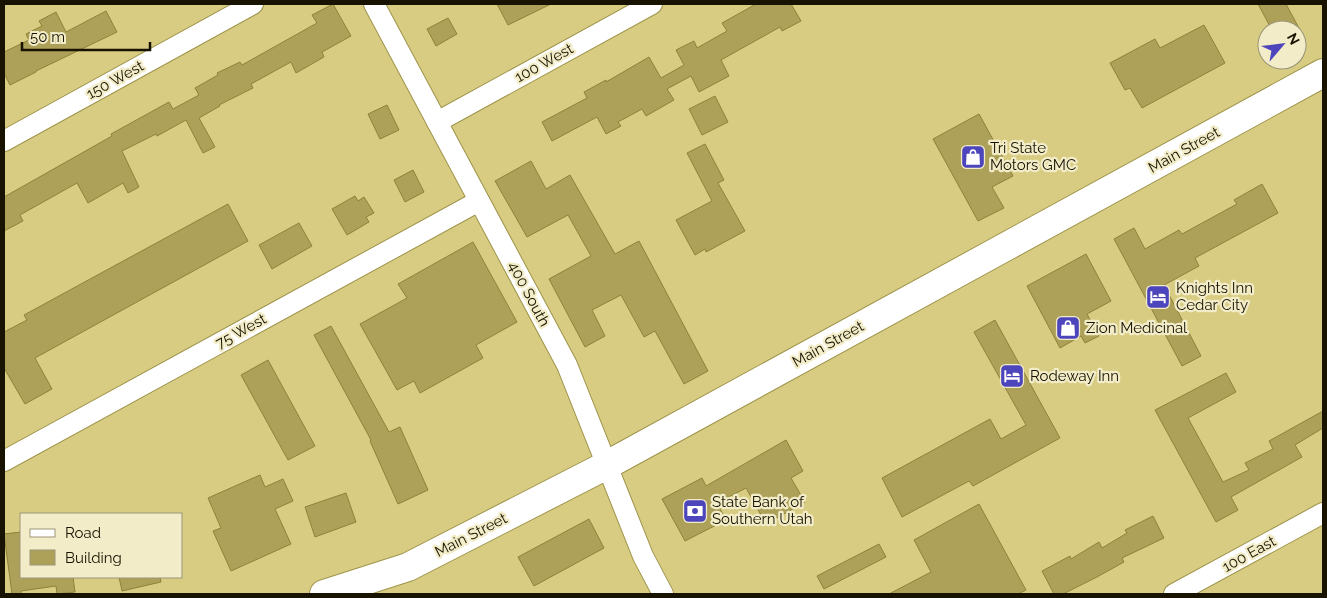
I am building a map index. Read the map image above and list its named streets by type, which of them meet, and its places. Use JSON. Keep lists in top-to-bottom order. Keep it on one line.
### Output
{"streets":{"main road":["Main Street"],"street":["100 West","150 West","400 South","75 West","100 East"]},"crossings":[["100 West","400 South"],["Main Street","400 South"],["400 South","75 West"]],"places":{"shop":["Tri State Motors GMC","Zion Medicinal"],"hotel":["Knights Inn Cedar City","Rodeway Inn"],"bank":["State Bank of Southern Utah"]},"legend":["Road","Building"],"scale_bar":"50 m","north":"top right"}
